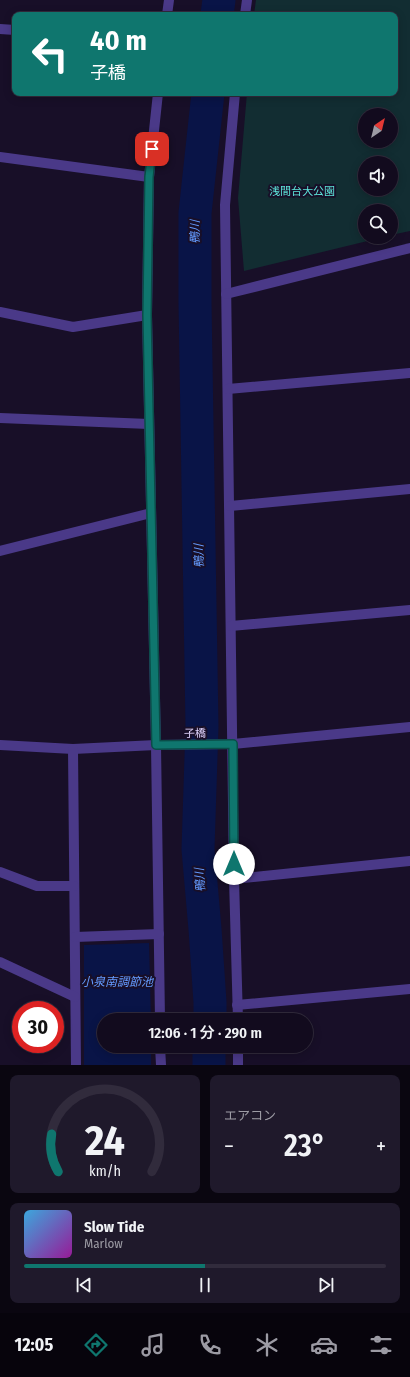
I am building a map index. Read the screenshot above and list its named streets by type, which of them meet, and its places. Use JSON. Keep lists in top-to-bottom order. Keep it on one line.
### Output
{"streets":{"street":["子橋"]},"water":["鴨川","小泉南調節池"],"parks":["浅間台大公園"],"north":"top right","page":{"turn":["40 m","子橋"],"limit":"30","trip":"12:06 · 1 分 · 290 m","tile":"エアコン","heat":["−","23°","+"],"song":["Slow Tide","Marlow"],"tabs":"12:05","gauge":["24","km/h"]}}
